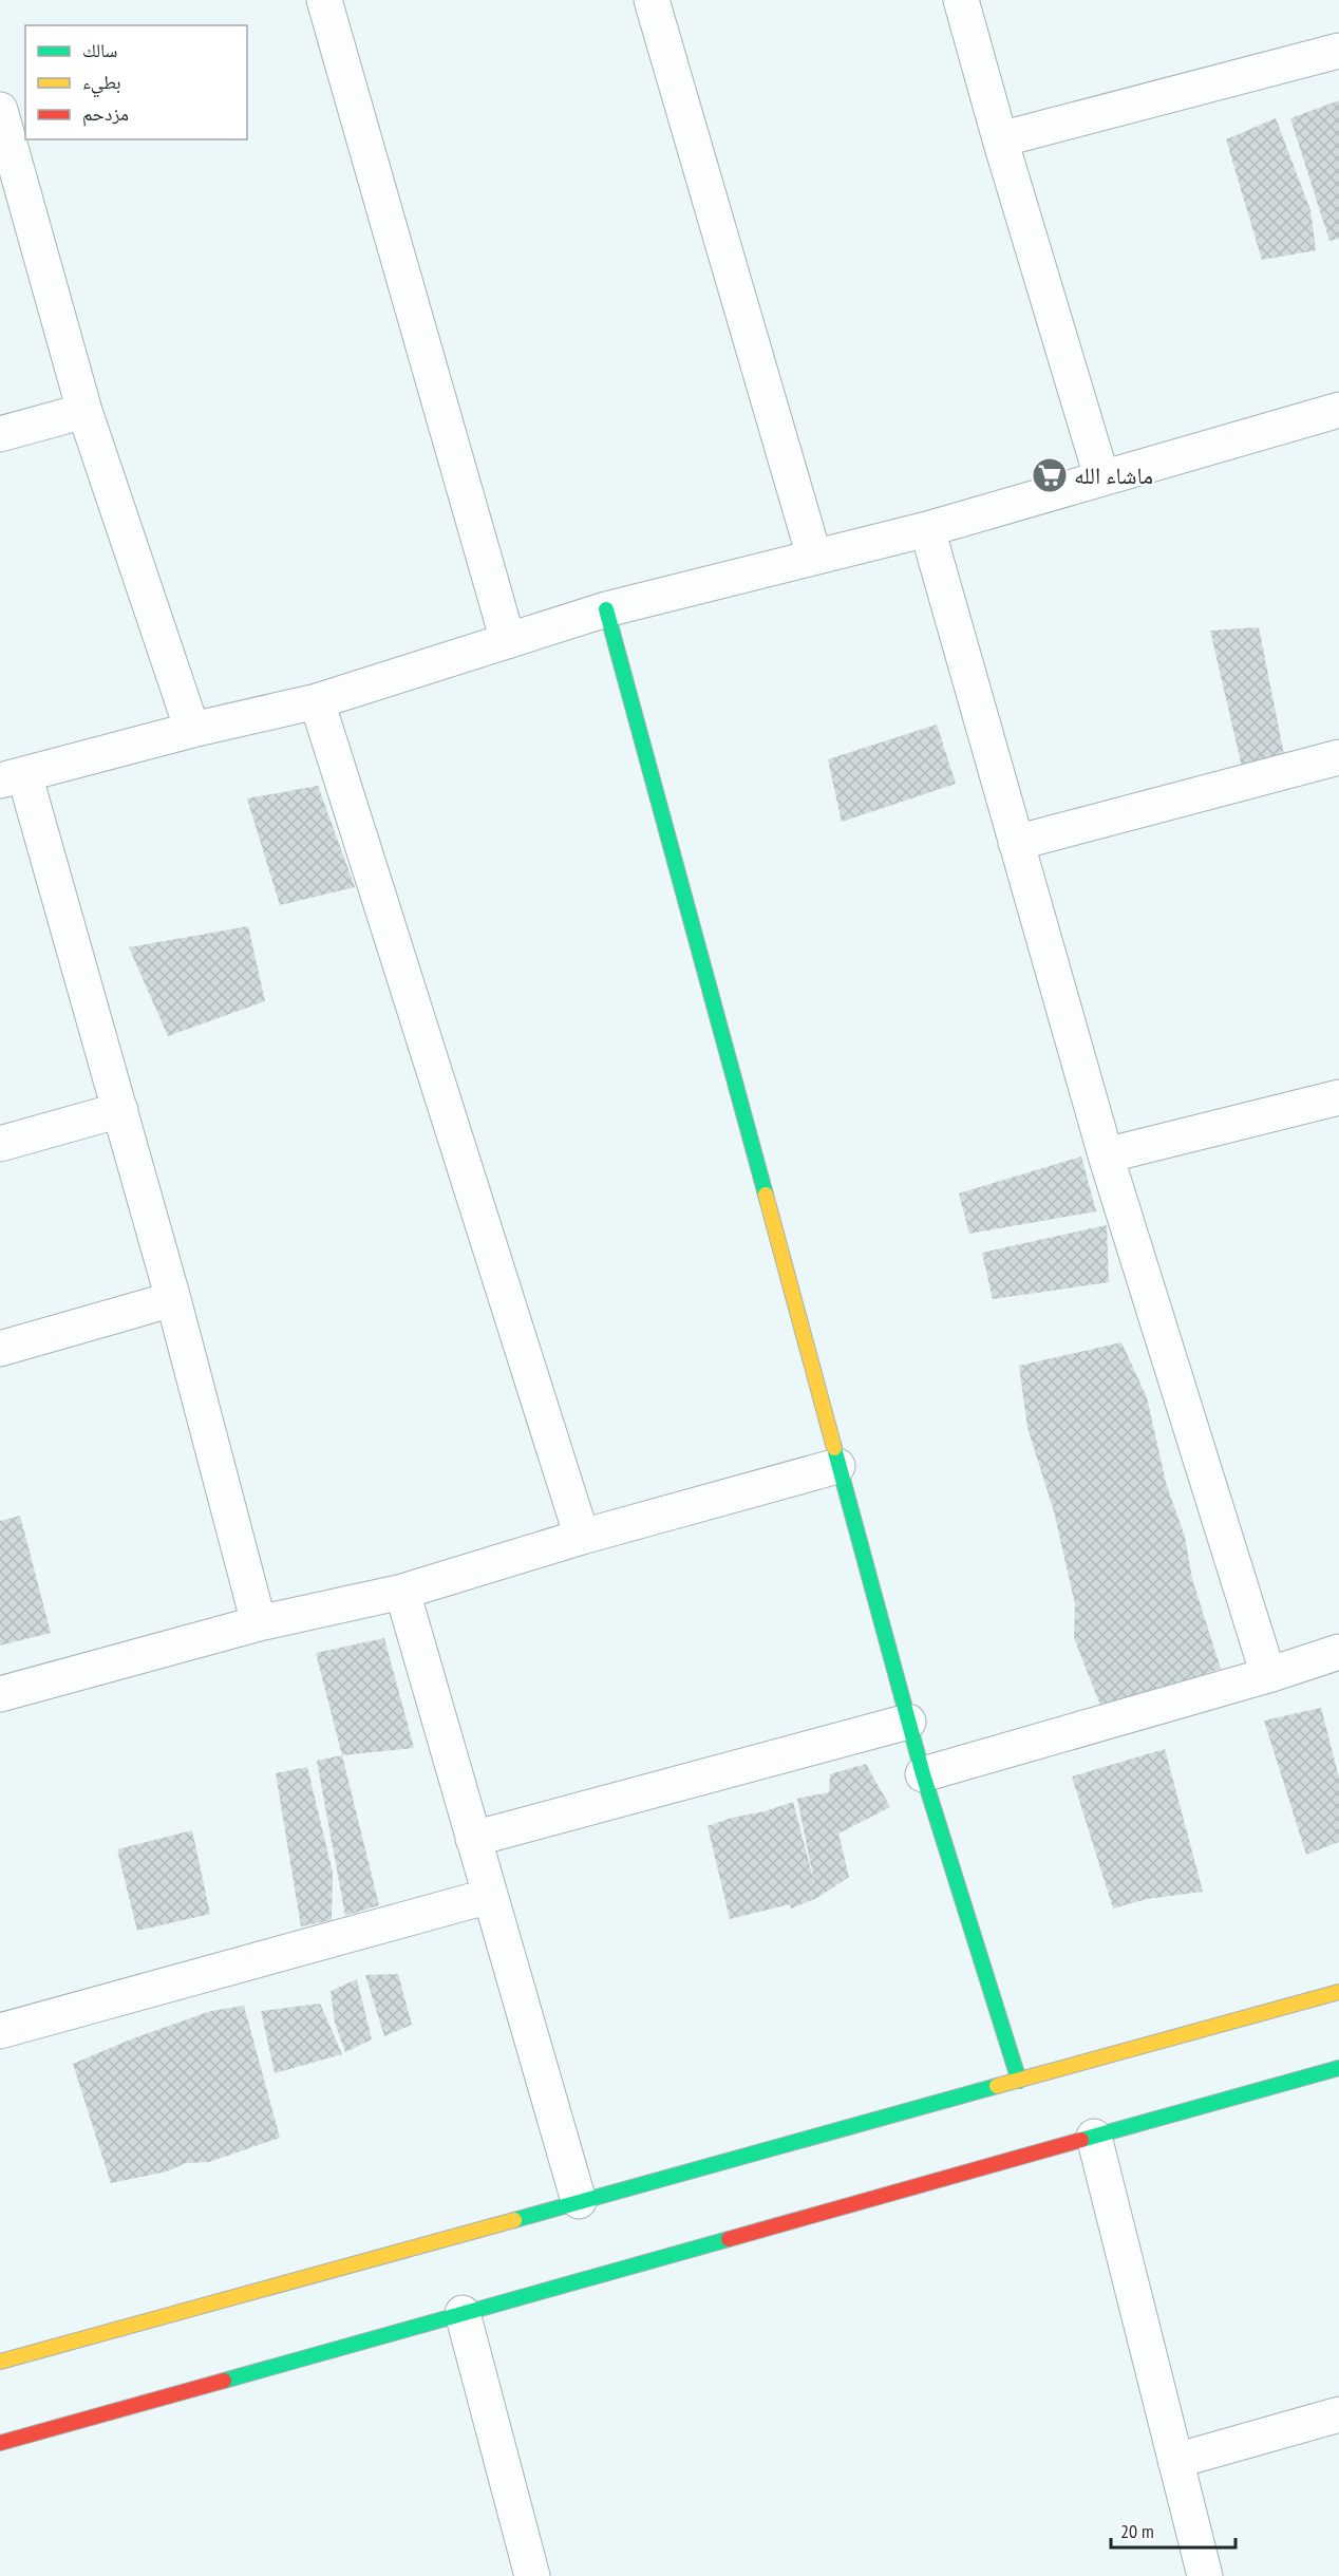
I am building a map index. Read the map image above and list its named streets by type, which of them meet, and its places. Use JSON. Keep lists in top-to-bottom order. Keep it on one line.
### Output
{"places":{"supermarket":["ماشاء الله"]},"legend":["سالك","بطيء","مزدحم"],"scale_bar":"20 m"}
